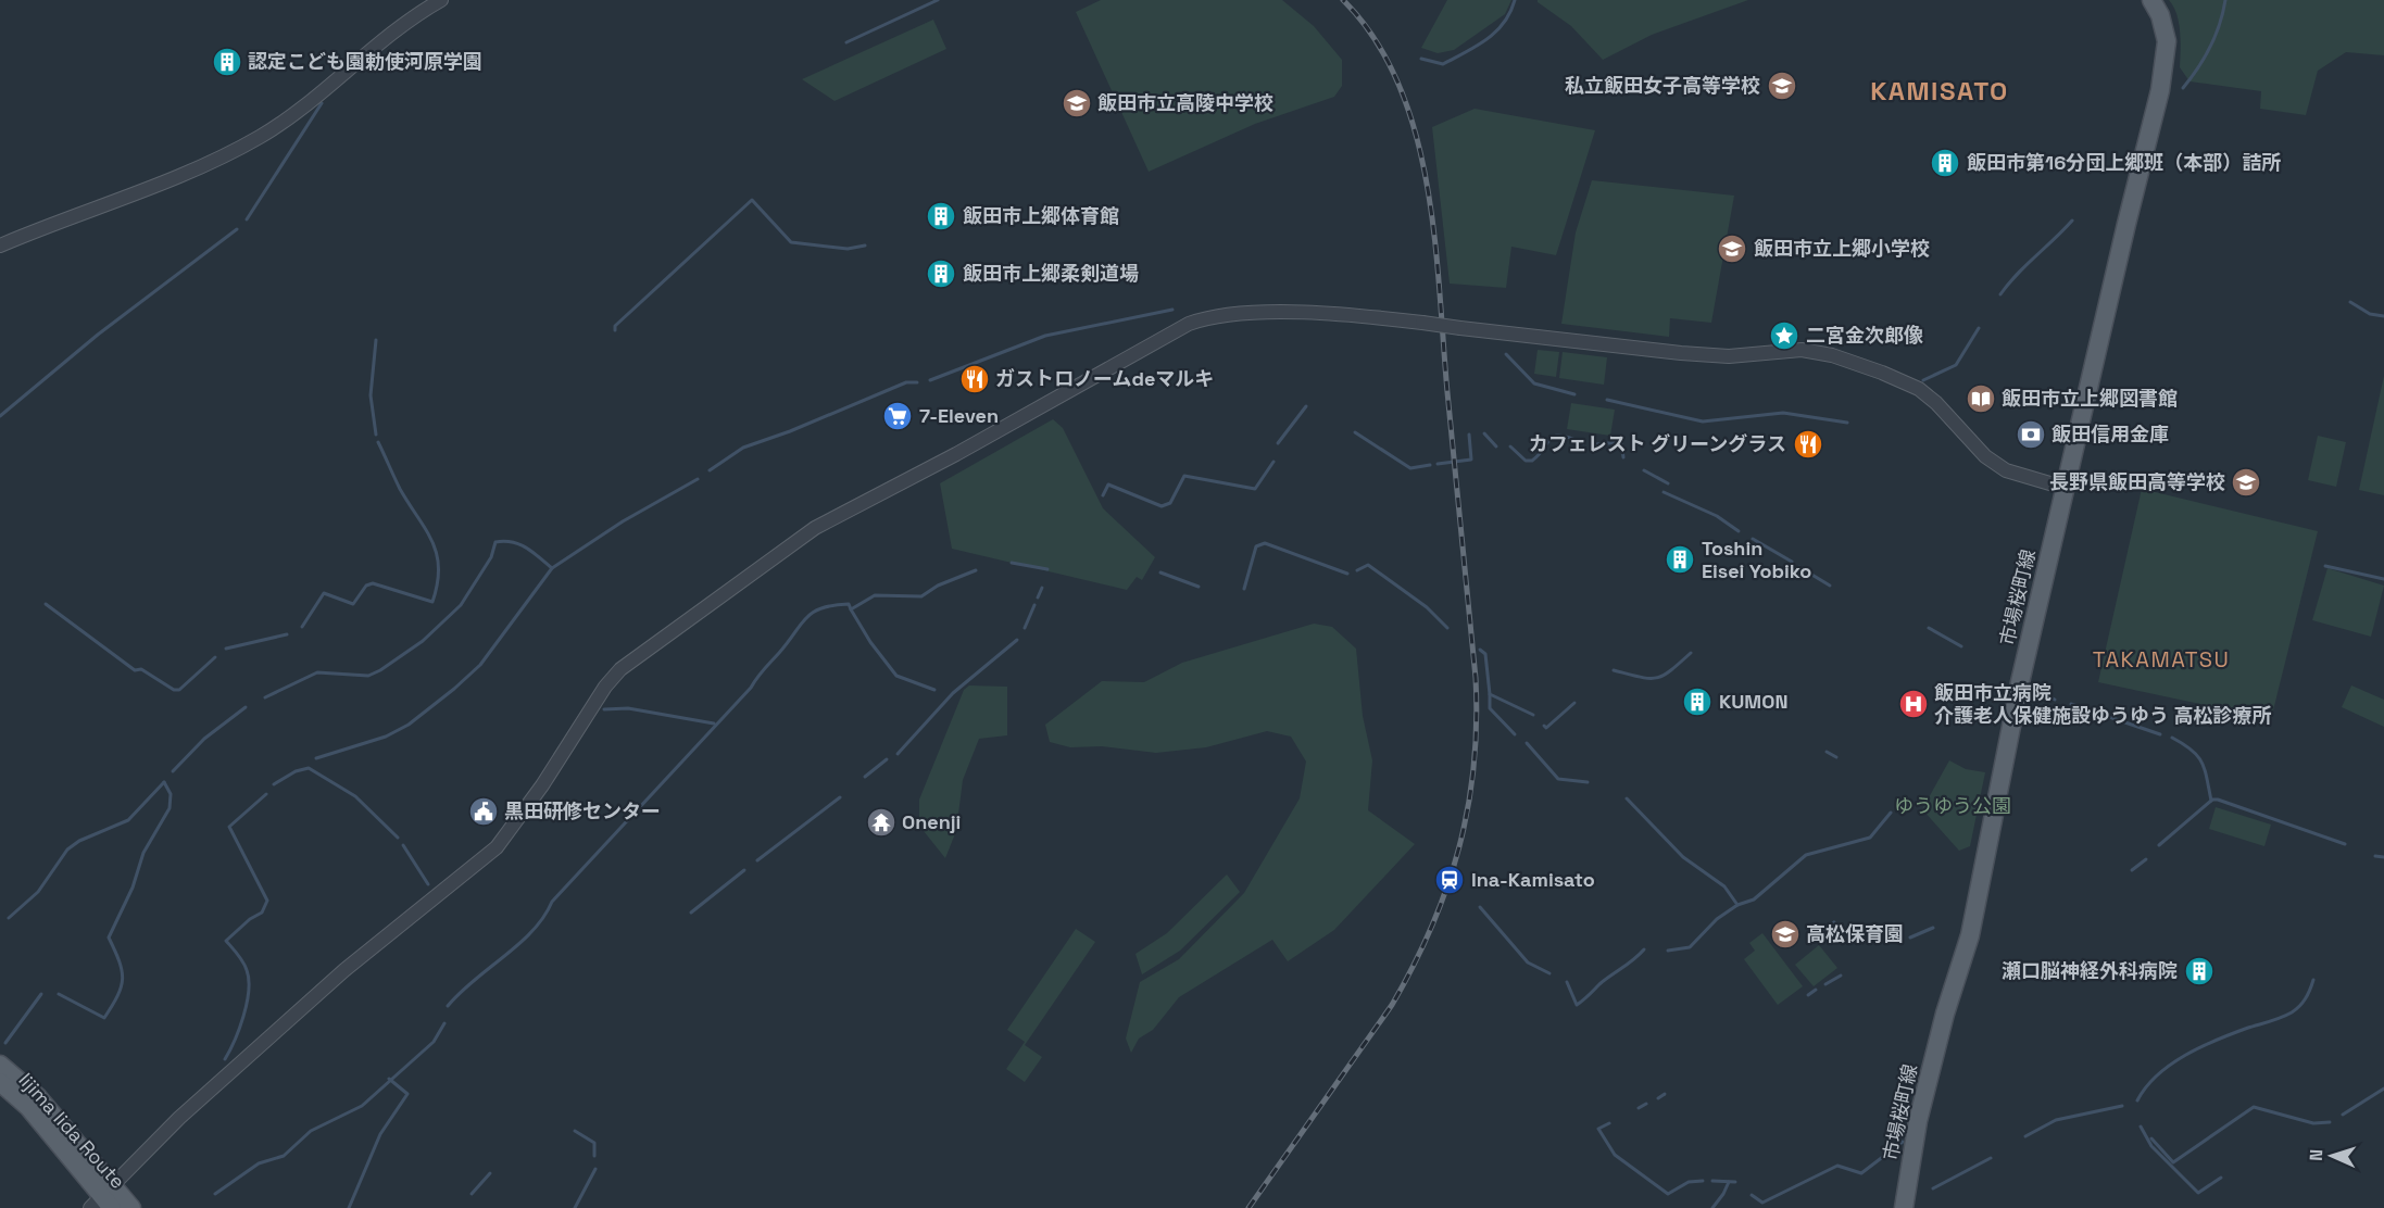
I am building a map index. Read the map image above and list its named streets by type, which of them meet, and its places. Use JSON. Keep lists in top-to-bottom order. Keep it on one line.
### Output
{"streets":{"main road":["市場桜町線","Iijima Iida Route"]},"districts":["KAMISATO","TAKAMATSU"],"parks":["ゆうゆう公園"],"places":{"building":["認定こども園勅使河原学園","飯田市第16分団上郷班（本部）詰所","飯田市上郷体育館","飯田市上郷柔剣道場","Toshin Eisei Yobiko","KUMON","瀬口脳神経外科病院"],"school or university":["私立飯田女子高等学校","飯田市立高陵中学校","飯田市立上郷小学校","長野県飯田高等学校","高松保育園"],"place":["二宮金次郎像"],"restaurant":["ガストロノームdeマルキ","カフェレスト グリーングラス"],"library":["飯田市立上郷図書館"],"supermarket":["7-Eleven"],"bank":["飯田信用金庫"],"hospital":["飯田市立病院 介護老人保健施設ゆうゆう 高松診療所"],"public building":["黒田研修センター"],"temple":["Onenji"],"station":["Ina-Kamisato"]},"north":"left"}
